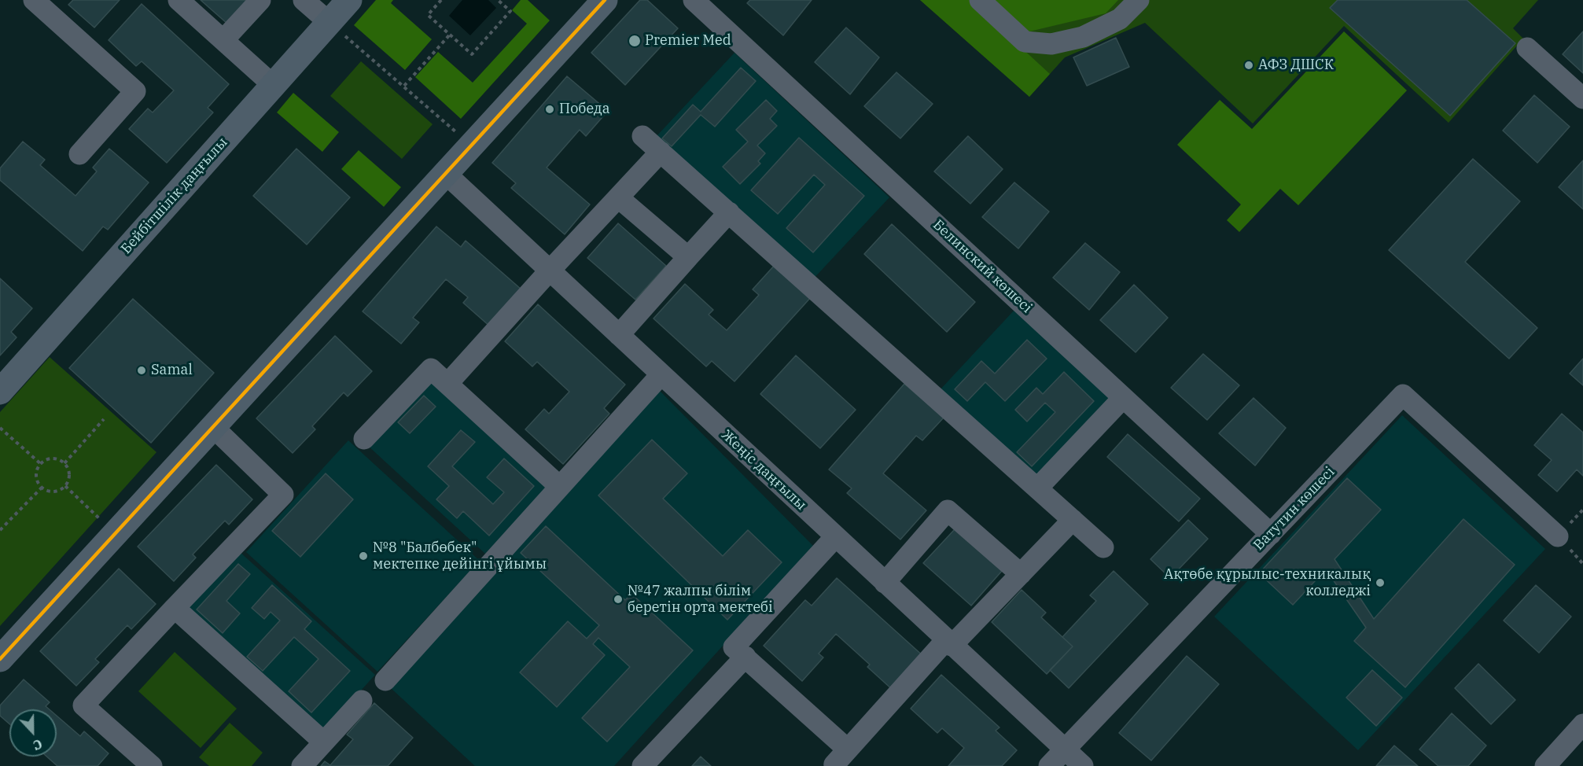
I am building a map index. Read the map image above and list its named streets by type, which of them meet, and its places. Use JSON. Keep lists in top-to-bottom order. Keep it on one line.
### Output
{"streets":{"main road":["Бейбітшілік даңғылы"],"street":["Белинский көшесі","Жеңіс даңғылы","Ватутин көшесі"]},"crossings":[["Белинский көшесі","Ватутин көшесі"],["Жеңіс даңғылы","Ватутин көшесі"]],"places":["Premier Med","АФЗ ДШСК","Победа","Samal","№8 \"Балбөбек\" мектепке дейінгі ұйымы","Ақтөбе құрылыс-техникалық колледжі","№47 жалпы білім беретін орта мектебі"],"north":"bottom"}
